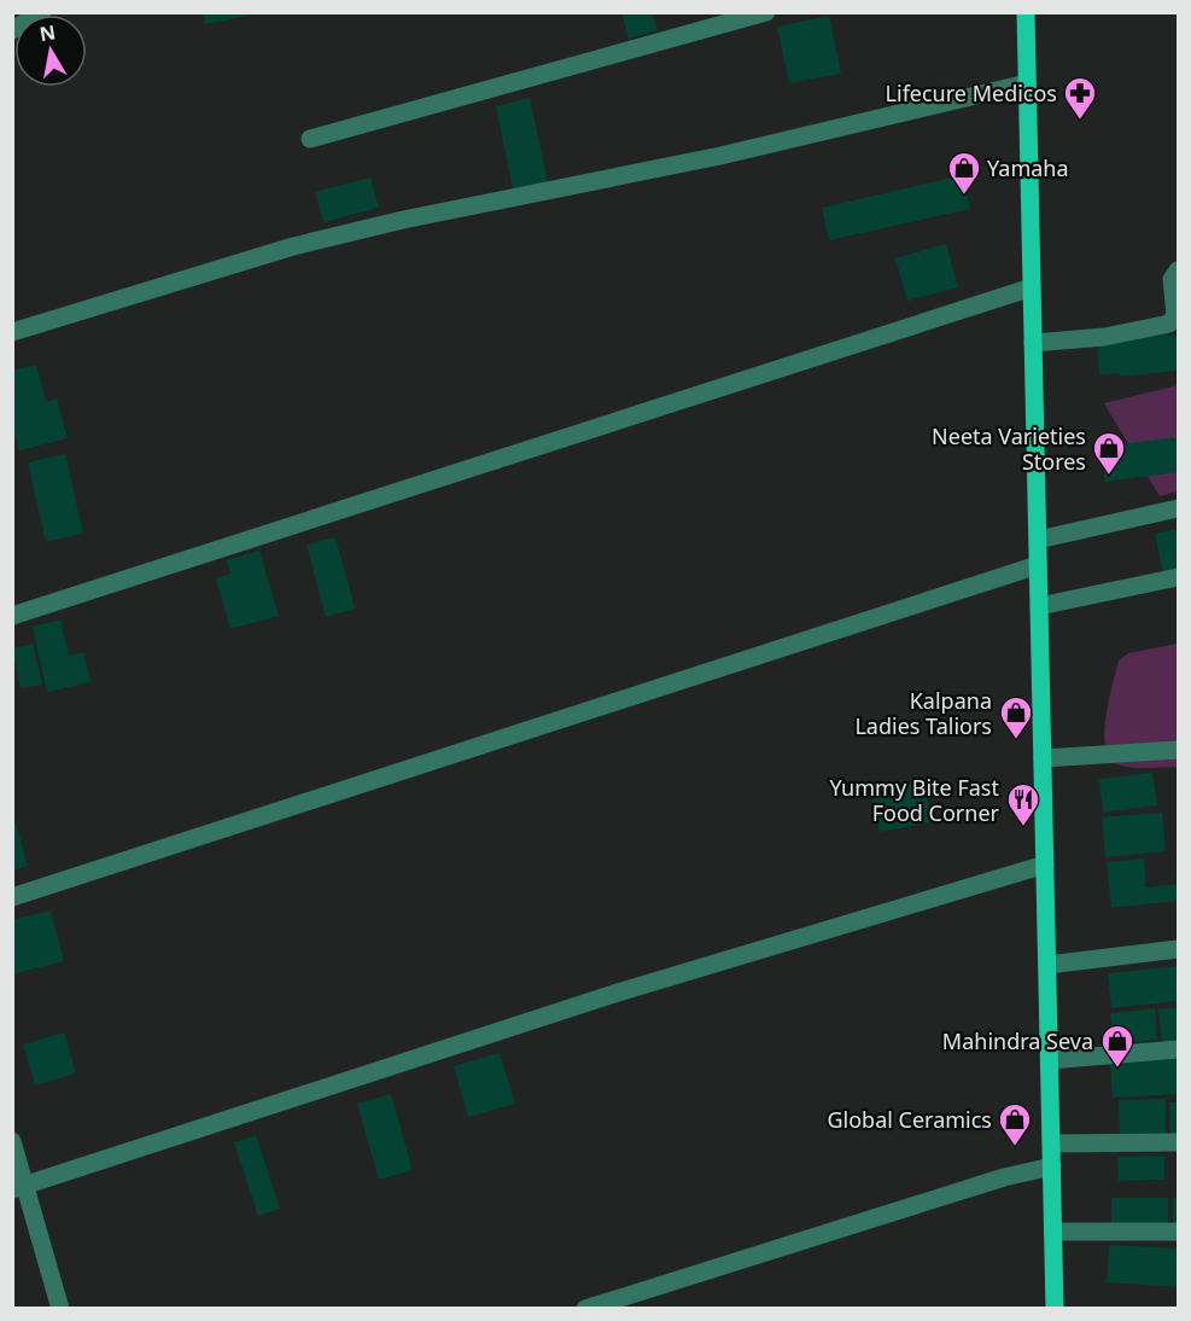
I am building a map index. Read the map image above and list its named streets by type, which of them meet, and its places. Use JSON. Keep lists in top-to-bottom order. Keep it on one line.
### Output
{"places":{"pharmacy":["Lifecure Medicos"],"shop":["Yamaha","Neeta Varieties Stores","Kalpana Ladies Taliors","Mahindra Seva","Global Ceramics"],"restaurant":["Yummy Bite Fast Food Corner"]},"north":"top"}
